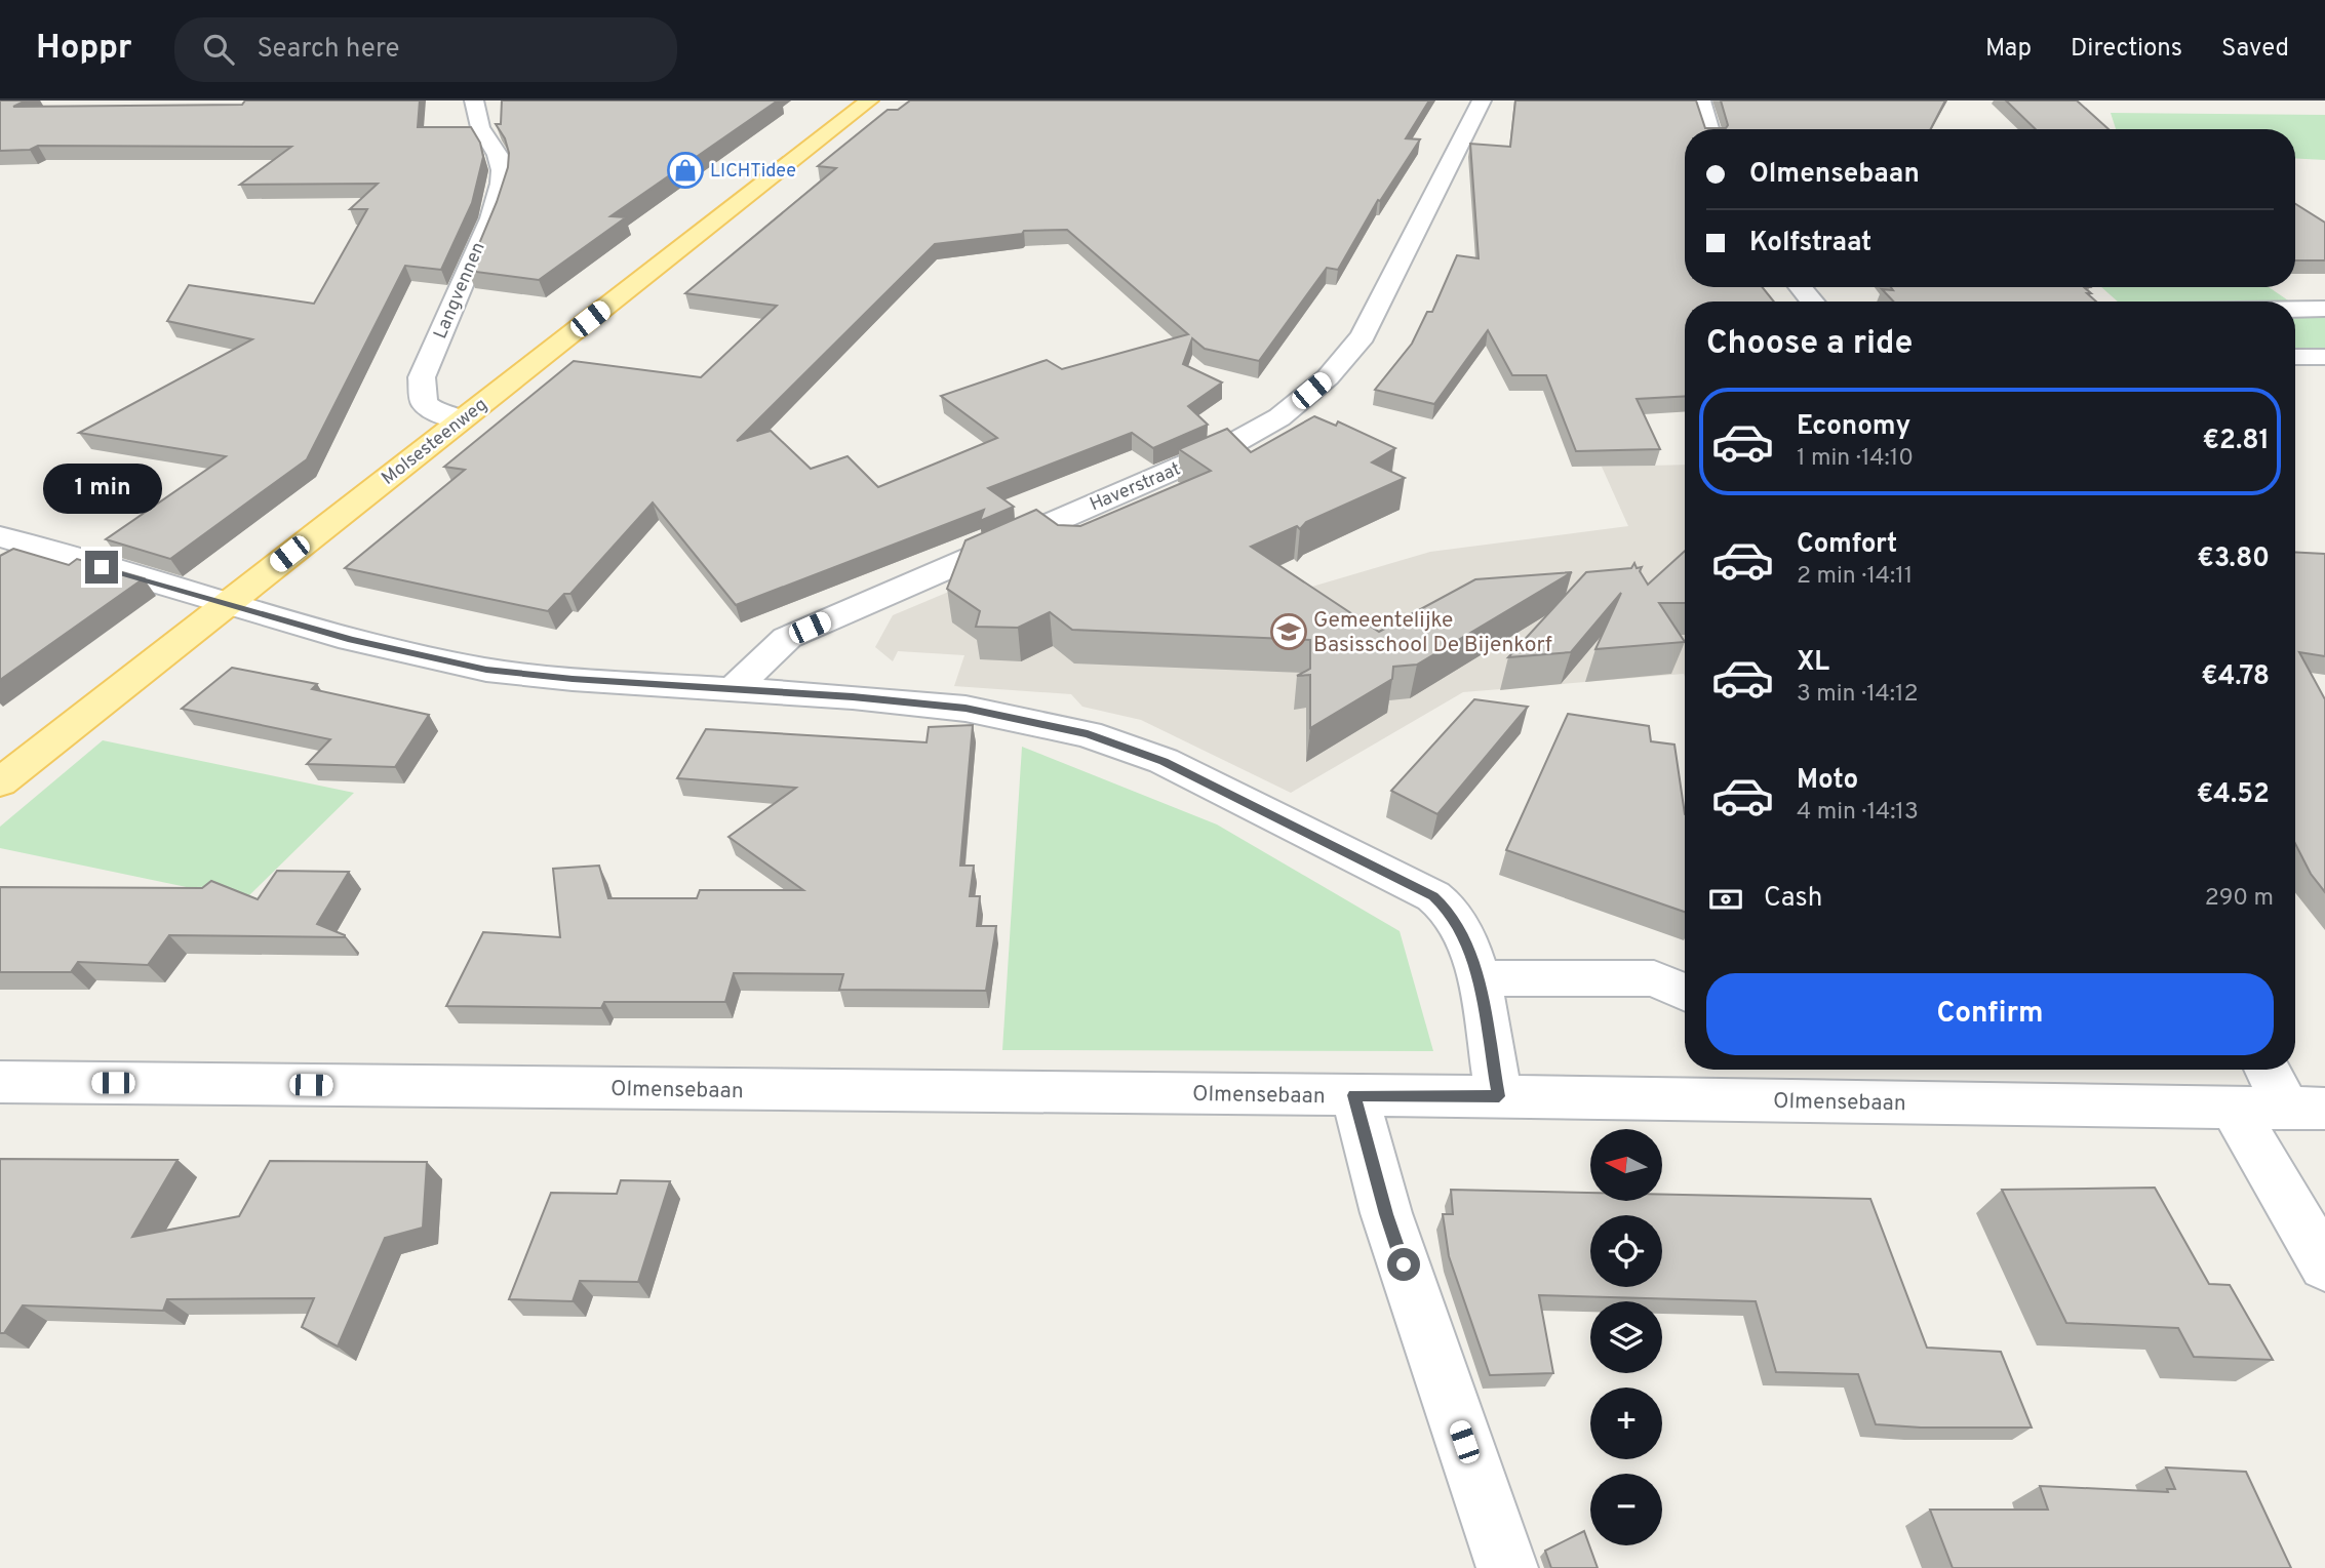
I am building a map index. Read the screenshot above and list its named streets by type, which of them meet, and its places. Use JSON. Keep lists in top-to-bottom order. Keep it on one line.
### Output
{"streets":{"main road":["Molsesteenweg"],"street":["Langvennen","Haverstraat","Olmensebaan"]},"crossings":[["Langvennen","Molsesteenweg"]],"places":{"shop":["LICHTidee"],"school or university":["Gemeentelijke Basisschool De Bijenkorf"]},"north":"left","page":{"header":"Hoppr","search":"Search here","nav":["Map","Directions","Saved"],"banner":["Olmensebaan","Kolfstraat"],"heading":"Choose a ride","list":[{"name":"Economy","note":"1 min · 14:10","value":"€2.81"},{"name":"Comfort","note":"2 min · 14:11","value":"€3.80"},{"name":"XL","note":"3 min · 14:12","value":"€4.78"},{"name":"Moto","note":"4 min · 14:13","value":"€4.52"}],"bubble":"1 min","pay":["Cash","290 m"],"buttons":"Confirm","map_buttons":["+","−"]}}
